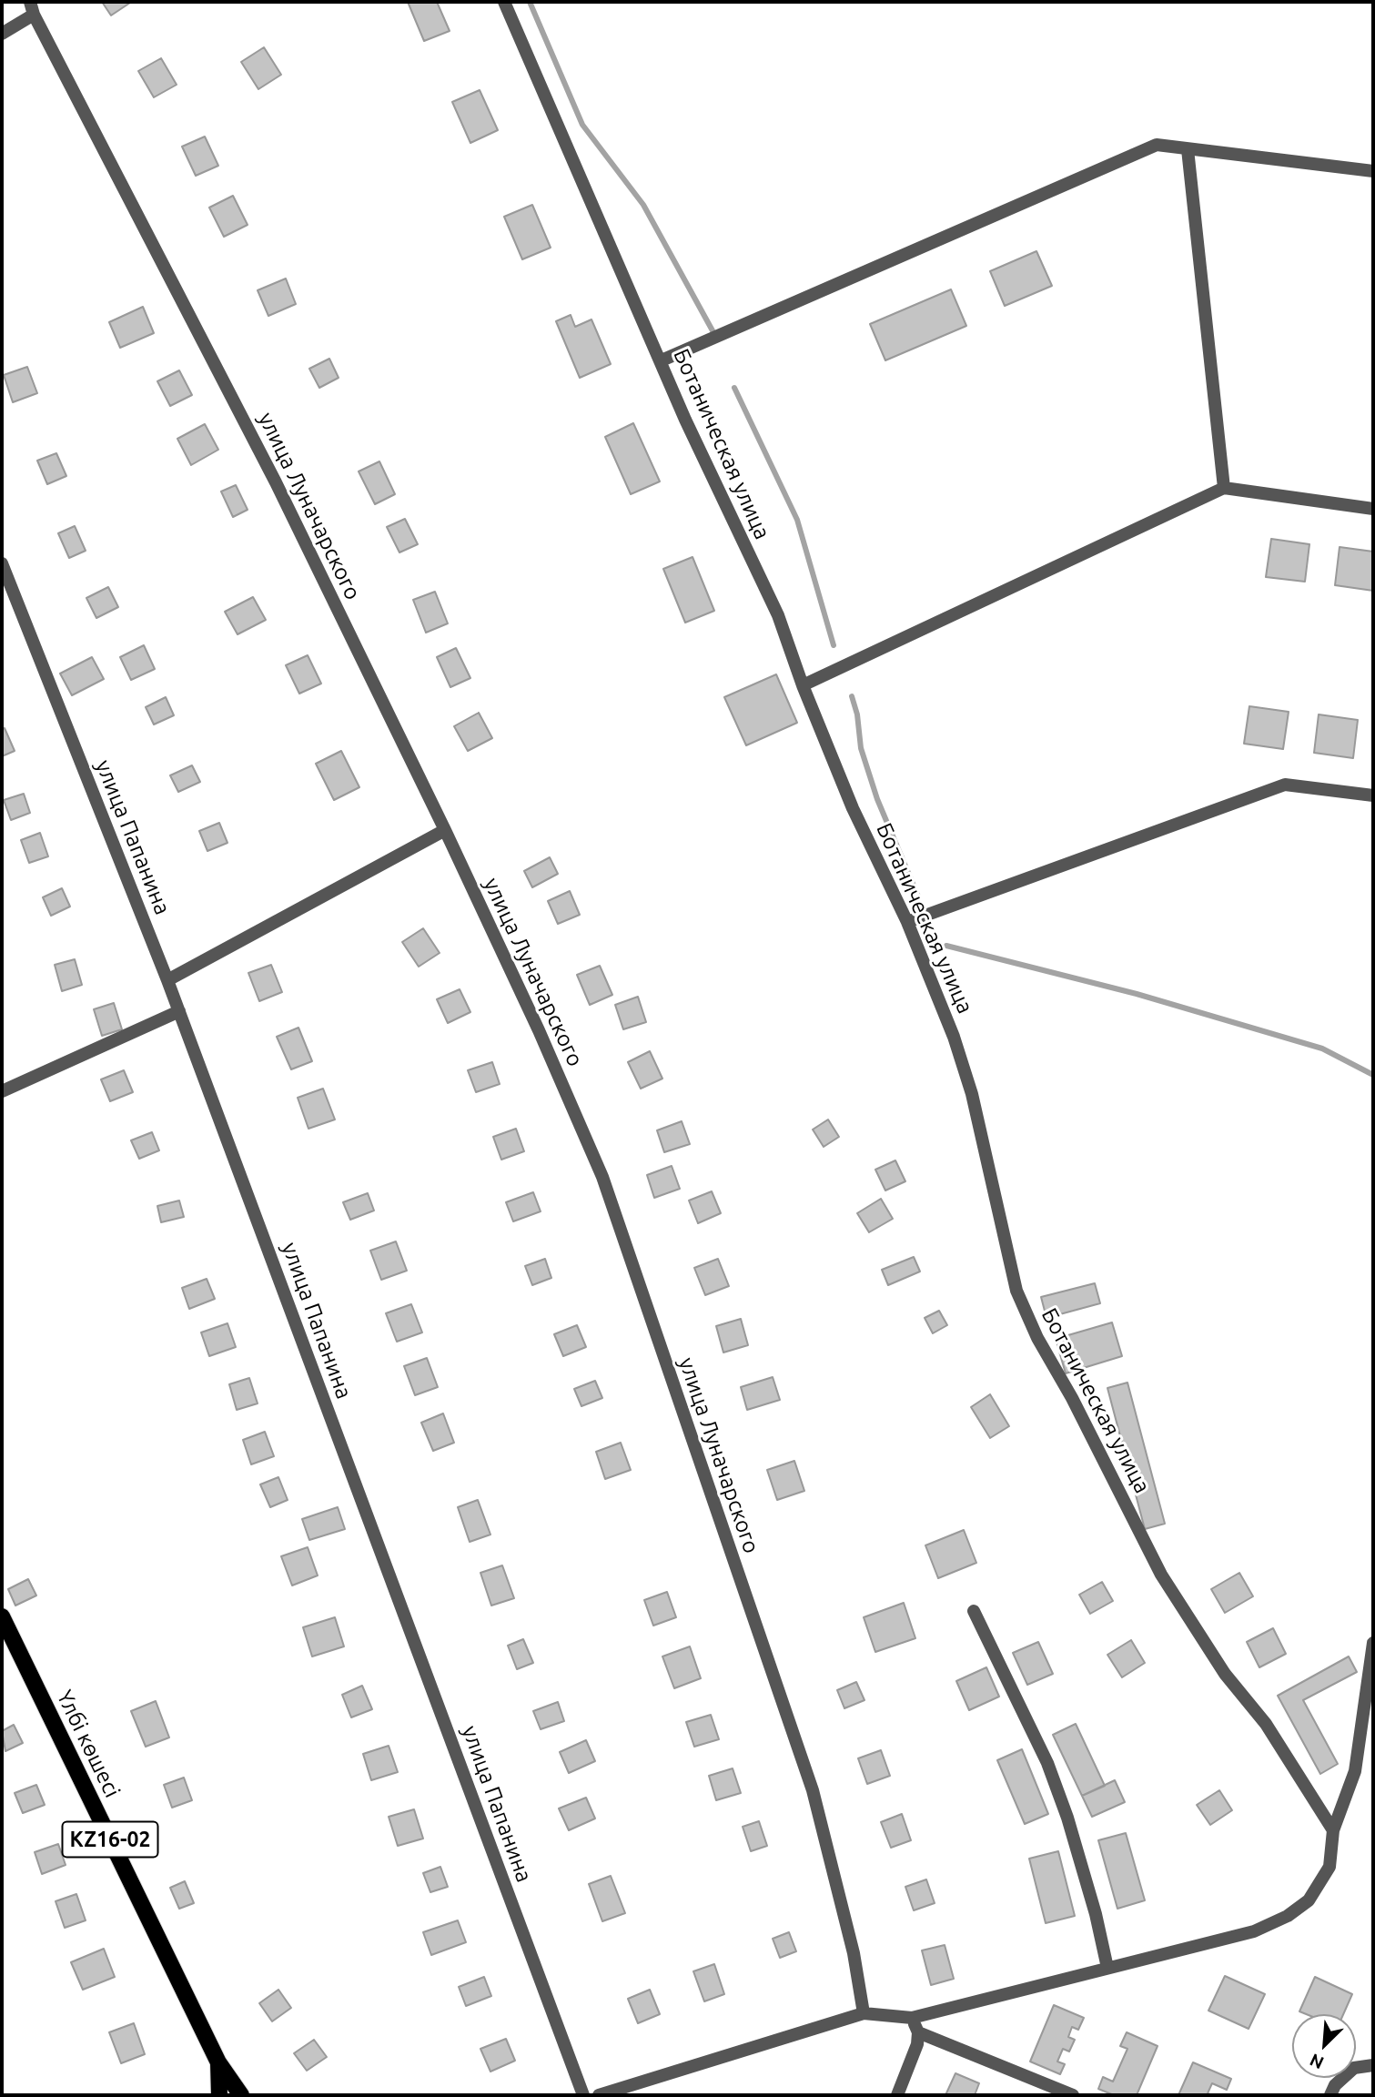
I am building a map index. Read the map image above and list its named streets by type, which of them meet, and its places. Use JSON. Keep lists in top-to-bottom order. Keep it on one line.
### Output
{"streets":{"main road":["Үлбі көшесі","KZ16-02"],"street":["Ботаническая улица","улица Луначарского","улица Папанина"]},"crossings":[["Үлбі көшесі","KZ16-02"]],"north":"bottom left"}
